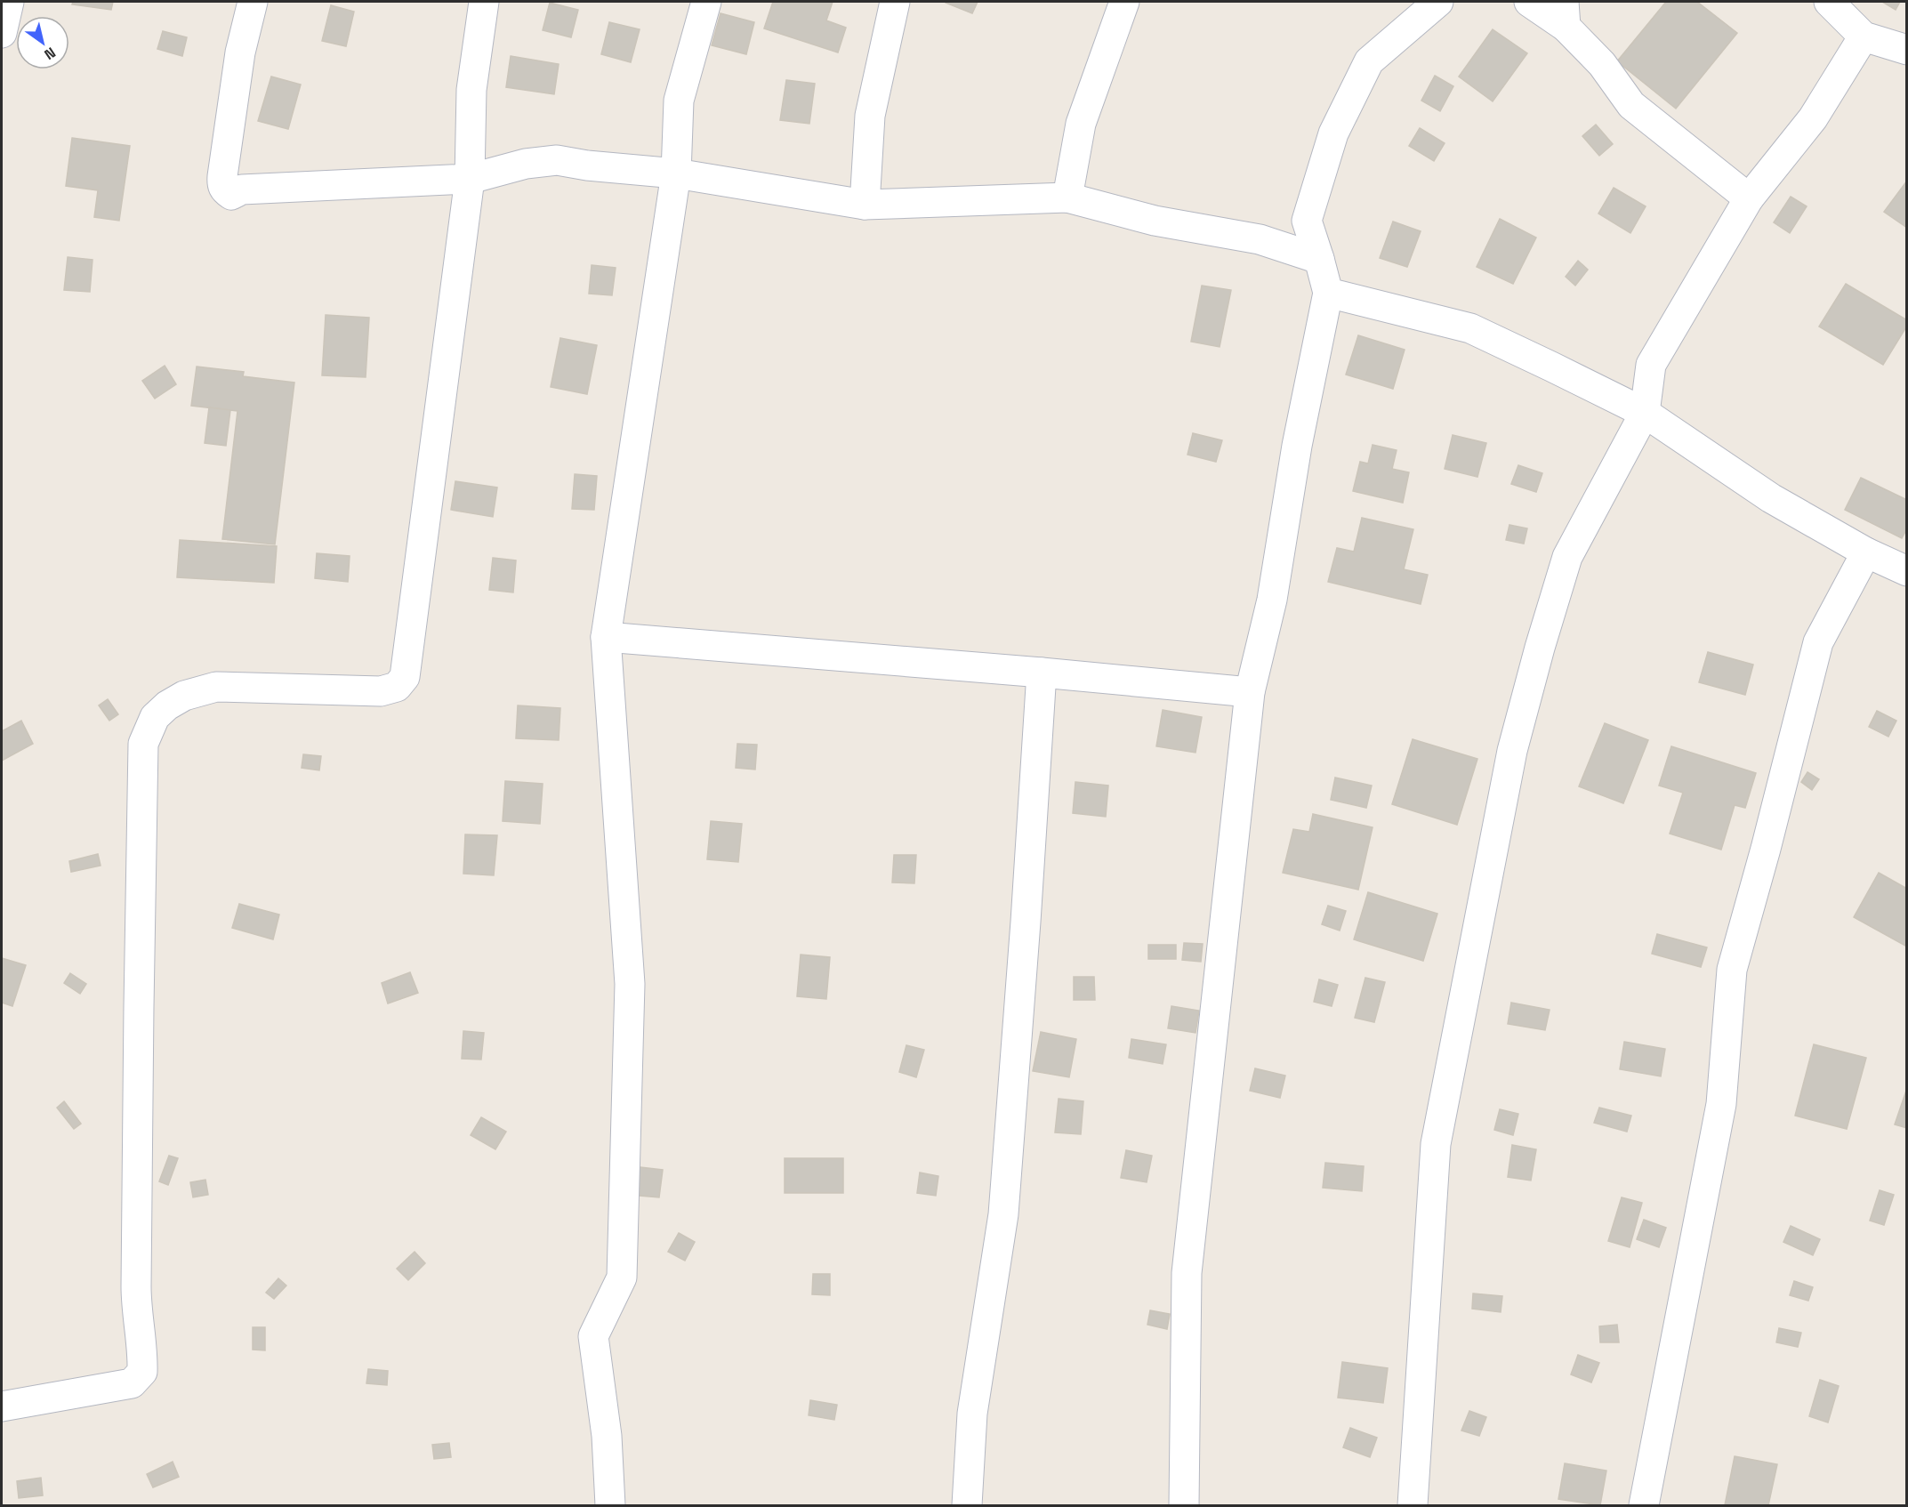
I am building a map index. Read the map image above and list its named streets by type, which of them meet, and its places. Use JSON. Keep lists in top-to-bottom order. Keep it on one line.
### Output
{"north":"bottom right"}
